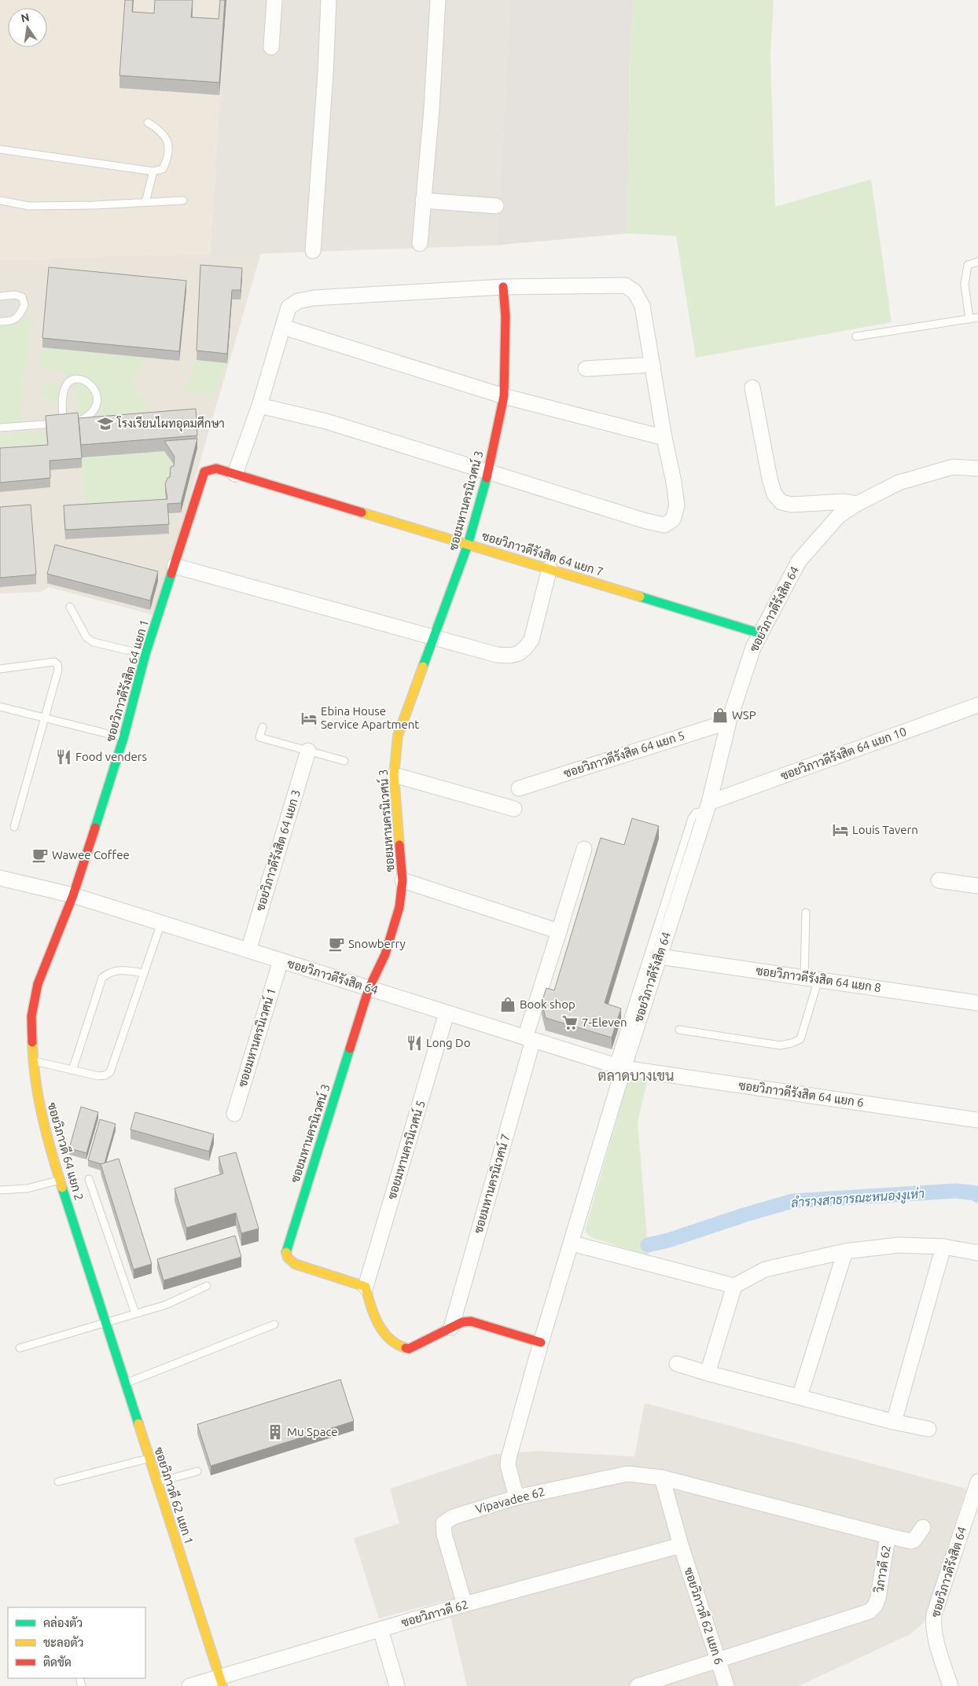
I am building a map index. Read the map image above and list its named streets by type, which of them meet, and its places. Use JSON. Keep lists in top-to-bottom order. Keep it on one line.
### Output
{"streets":{"street":["ซอยมหานครนิเวศน์ 3","ซอยวิภาวดีรังสิต 64 แยก 7","ซอยวิภาวดีรังสิต 64","ซอยวิภาวดีรังสิต 64 แยก 1","ซอยวิภาวดีรังสิต 64 แยก 10","ซอยวิภาวดีรังสิต 64 แยก 5","ซอยวิภาวดีรังสิต 64 แยก 3","ซอยวิภาวดีรังสิต 64 แยก 8","ซอยมหานครนิเวศน์ 1","ซอยวิภาวดีรังสิต 64 แยก 6","ซอยมหานครนิเวศน์ 5","ซอยวิภาวดี 64 แยก 2","ซอยมหานครนิเวศน์ 7","ซอยวิภาวดี 62 แยก 1","Vipavadee 62","วิภาวดี 62","ซอยวิภาวดี 62","ซอยวิภาวดี 62 แยก 6"]},"crossings":[["ซอยมหานครนิเวศน์ 3","ซอยวิภาวดีรังสิต 64 แยก 7"],["ซอยมหานครนิเวศน์ 3","ซอยวิภาวดีรังสิต 64"],["ซอยมหานครนิเวศน์ 3","ซอยมหานครนิเวศน์ 5"],["ซอยวิภาวดีรังสิต 64 แยก 7","ซอยวิภาวดีรังสิต 64"],["ซอยวิภาวดีรังสิต 64 แยก 7","ซอยวิภาวดีรังสิต 64 แยก 1"],["ซอยวิภาวดีรังสิต 64","ซอยวิภาวดีรังสิต 64 แยก 1"],["ซอยวิภาวดีรังสิต 64","ซอยวิภาวดีรังสิต 64 แยก 10"],["ซอยวิภาวดีรังสิต 64","ซอยวิภาวดีรังสิต 64 แยก 5"],["ซอยวิภาวดีรังสิต 64","ซอยวิภาวดีรังสิต 64 แยก 3"],["ซอยวิภาวดีรังสิต 64","ซอยวิภาวดีรังสิต 64 แยก 8"],["ซอยวิภาวดีรังสิต 64","ซอยมหานครนิเวศน์ 1"],["ซอยวิภาวดีรังสิต 64","ซอยวิภาวดีรังสิต 64 แยก 6"],["ซอยวิภาวดีรังสิต 64","ซอยมหานครนิเวศน์ 5"],["ซอยวิภาวดีรังสิต 64","ซอยวิภาวดี 64 แยก 2"],["ซอยวิภาวดีรังสิต 64","ซอยมหานครนิเวศน์ 7"],["ซอยวิภาวดีรังสิต 64 แยก 1","ซอยวิภาวดี 64 แยก 2"],["ซอยวิภาวดี 64 แยก 2","ซอยวิภาวดี 62 แยก 1"],["ซอยวิภาวดี 62 แยก 1","ซอยวิภาวดี 62"],["Vipavadee 62","วิภาวดี 62"],["Vipavadee 62","ซอยวิภาวดี 62"],["Vipavadee 62","ซอยวิภาวดี 62 แยก 6"],["วิภาวดี 62","ซอยวิภาวดี 62 แยก 6"],["ซอยวิภาวดี 62","ซอยวิภาวดี 62 แยก 6"]],"districts":["ตลาดบางเขน"],"water":["ลำรางสาธารณะหนองงูเห่า"],"places":{"school or university":["โรงเรียนไผทอุดมศึกษา"],"shop":["WSP","Book shop"],"hotel":["Ebina House Service Apartment","Louis Tavern"],"restaurant":["Food venders","Long Do"],"cafe":["Wawee Coffee","Snowberry"],"supermarket":["7-Eleven"],"building":["Mu Space"]},"legend":["คล่องตัว","ชะลอตัว","ติดขัด"],"north":"top"}
